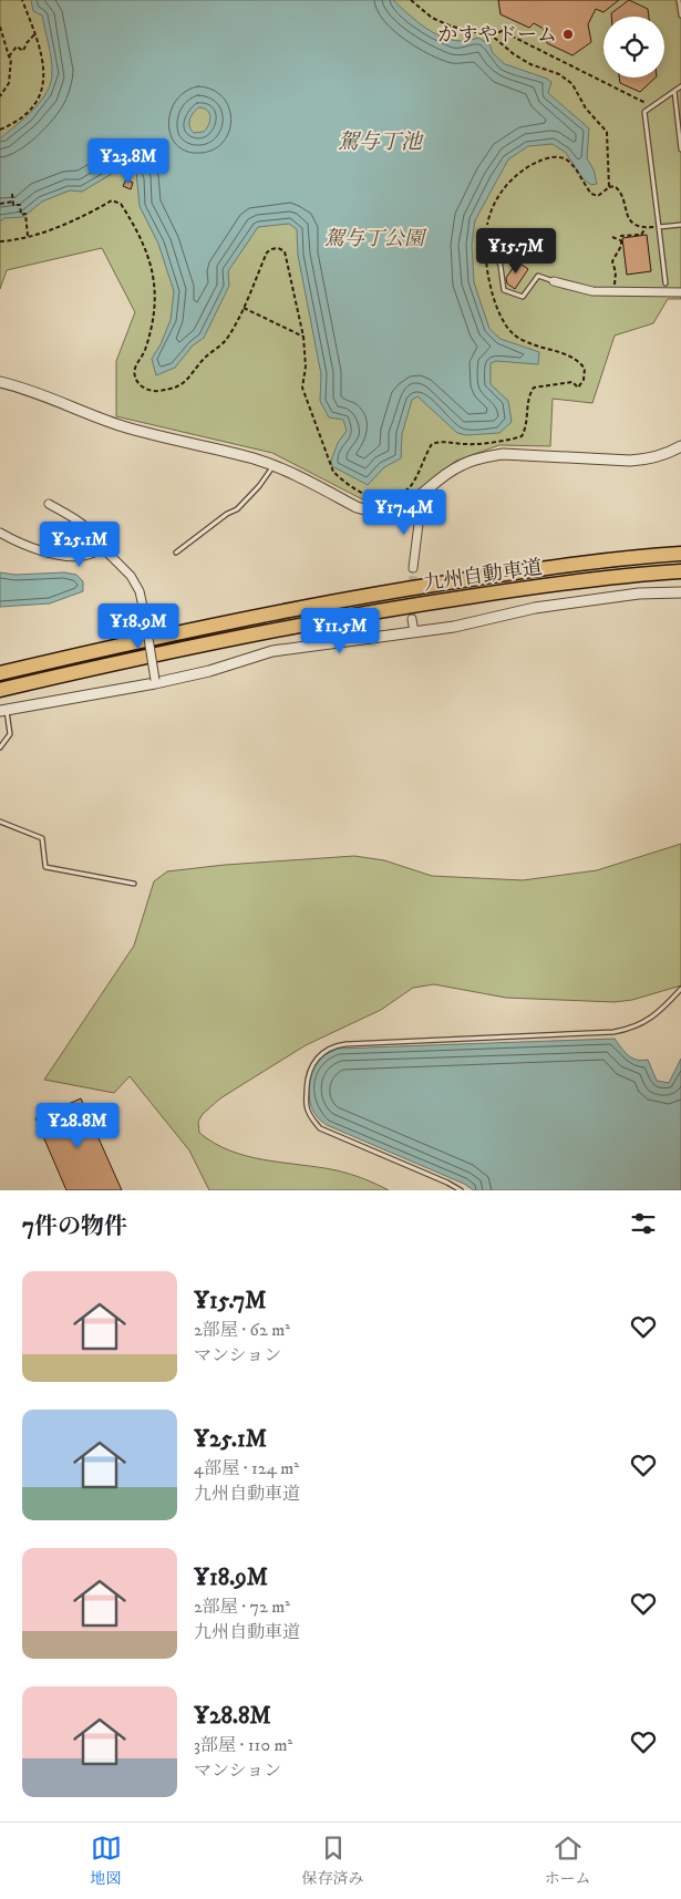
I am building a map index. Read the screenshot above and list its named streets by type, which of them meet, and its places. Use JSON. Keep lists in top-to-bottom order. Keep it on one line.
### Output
{"streets":{"highway":["九州自動車道"]},"water":["駕与丁池"],"parks":["駕与丁公園"],"places":["かすやドーム"],"page":{"price":["¥23.8M","¥15.7M","¥17.4M","¥25.1M","¥18.9M","¥11.5M","¥28.8M"],"heading":"7件の物件","list":[{"name":"¥15.7M","note":"2部屋 · 62 m² · マンション"},{"name":"¥25.1M","note":"4部屋 · 124 m² · 九州自動車道"},{"name":"¥18.9M","note":"2部屋 · 72 m² · 九州自動車道"},{"name":"¥28.8M","note":"3部屋 · 110 m² · マンション"}],"tabs":["地図","保存済み","ホーム"]}}
